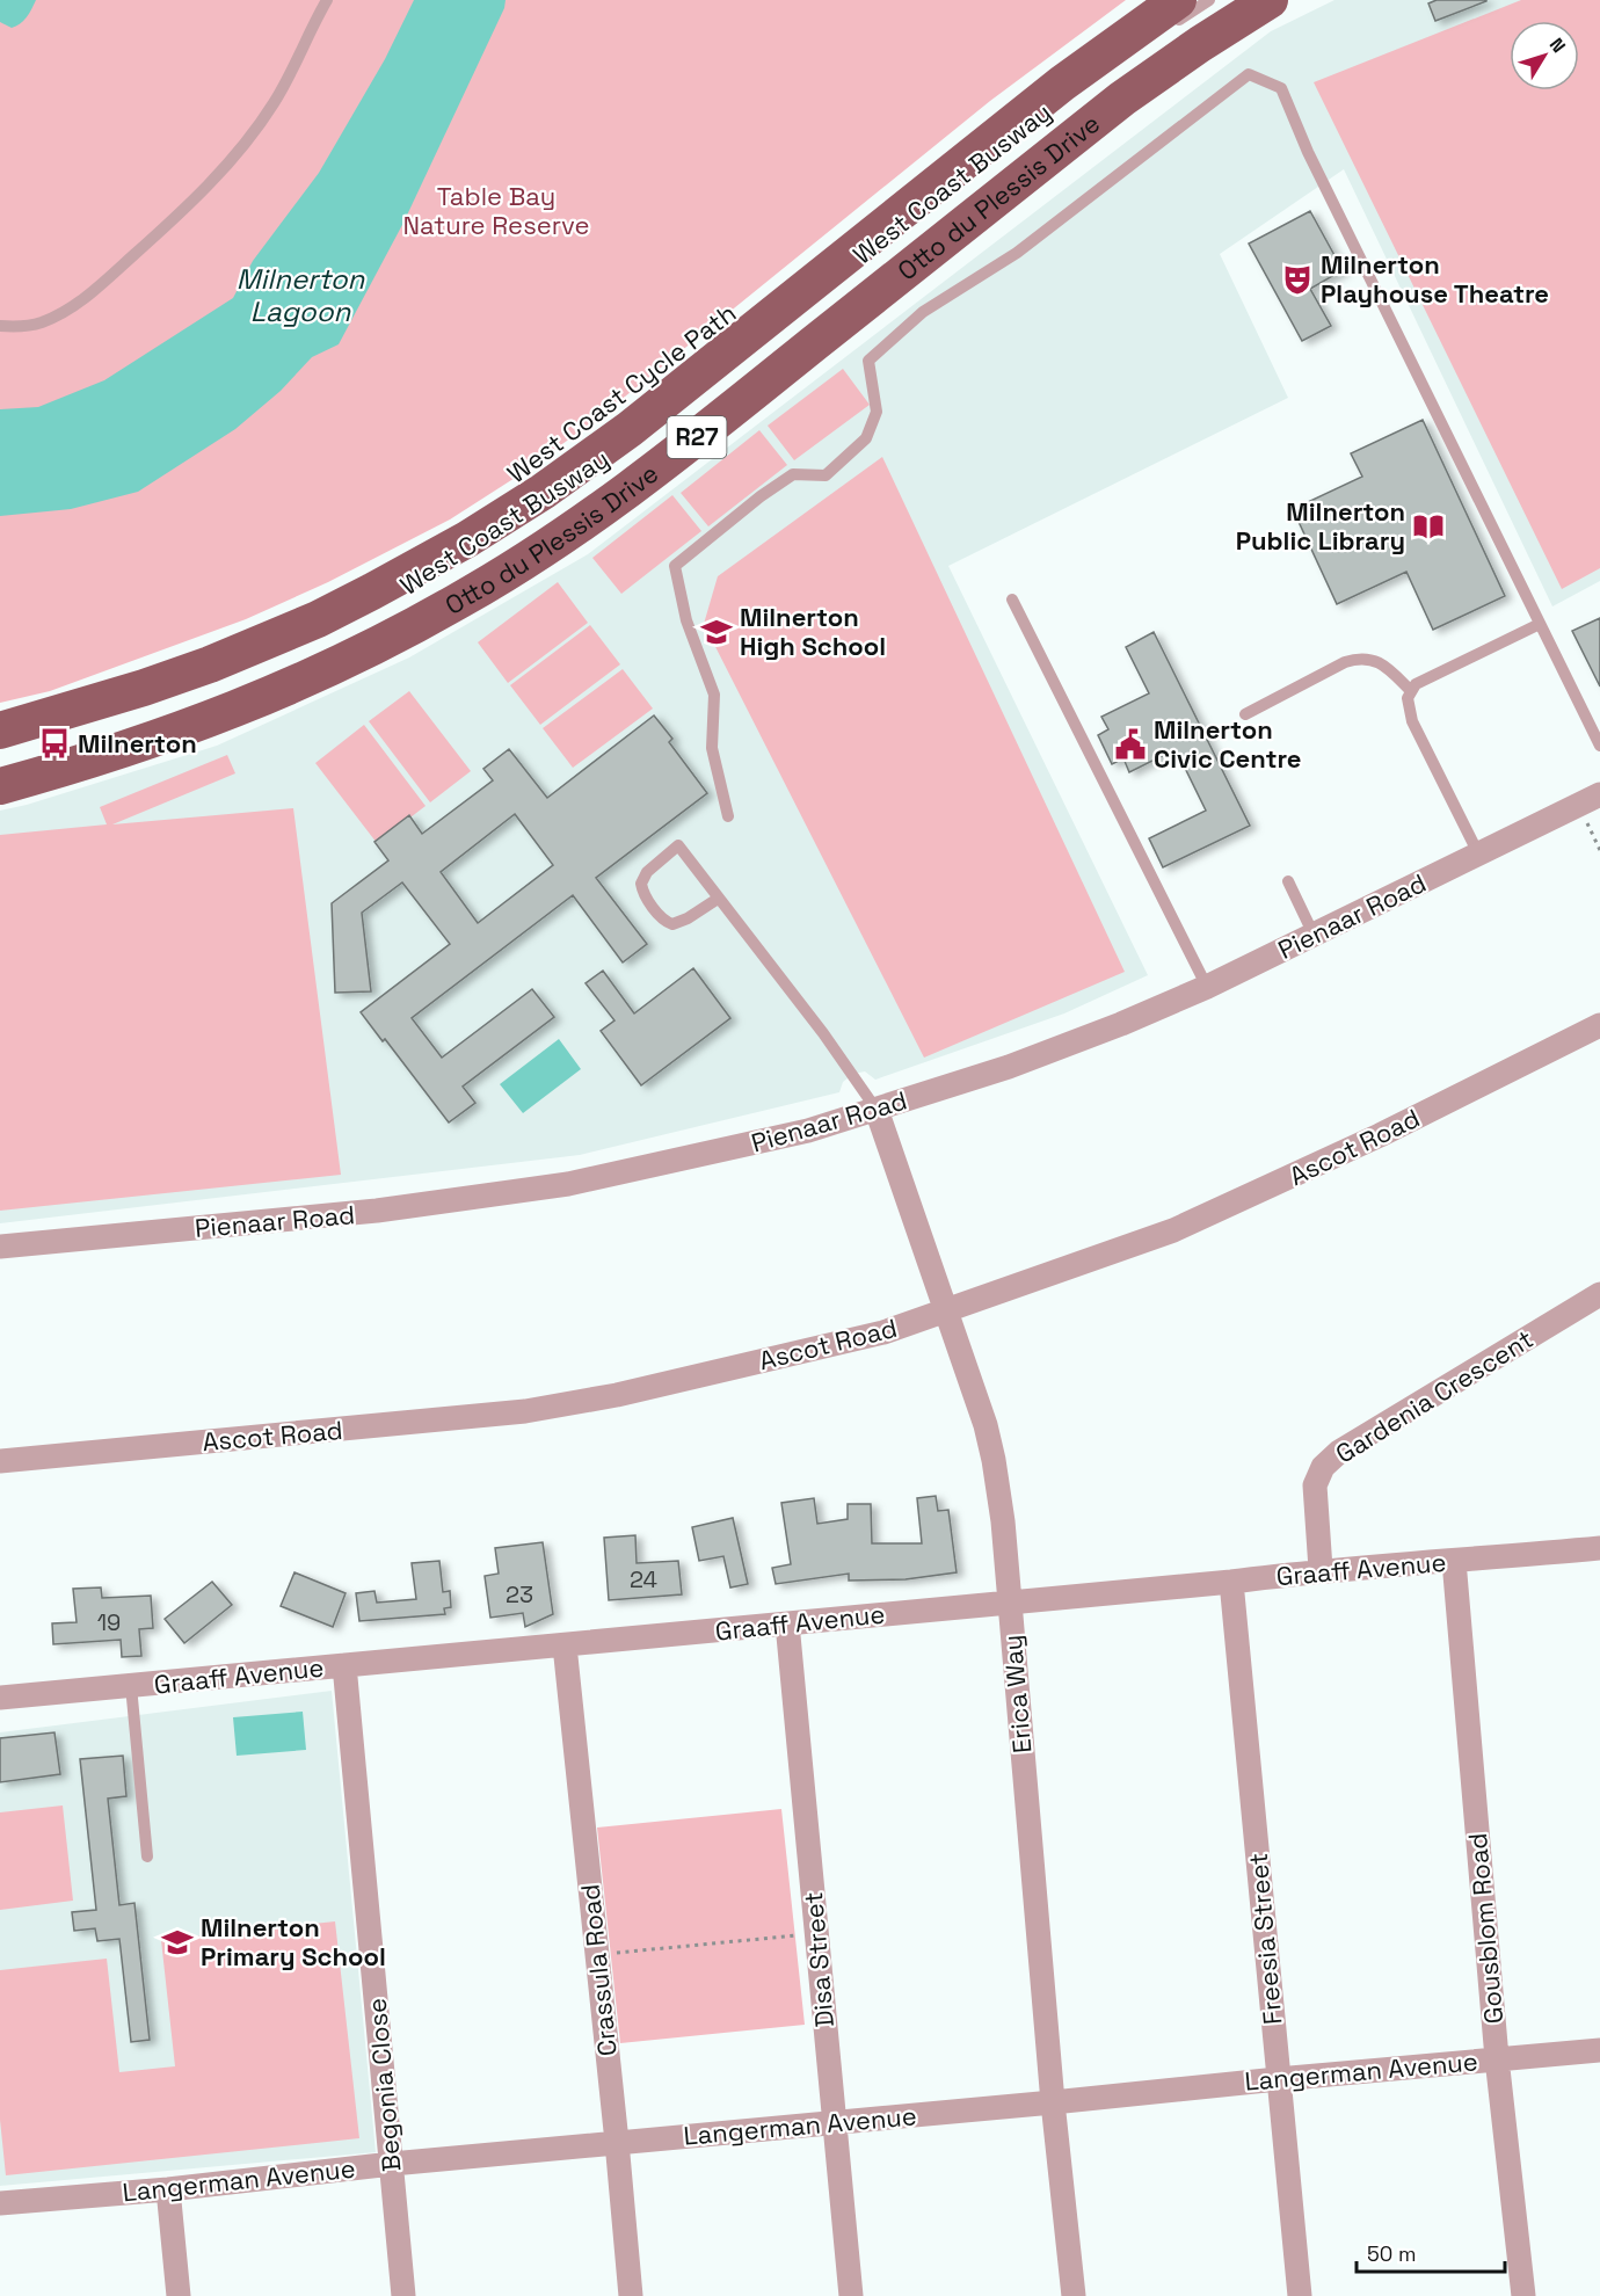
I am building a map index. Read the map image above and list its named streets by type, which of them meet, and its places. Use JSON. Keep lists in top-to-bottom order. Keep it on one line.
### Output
{"streets":{"main road":["Otto du Plessis Drive","R27"],"street":["Pienaar Road","Ascot Road","Gardenia Crescent","Graaff Avenue","Erica Way","Gousblom Road","Freesia Street","Disa Street","Crassula Road","Langerman Avenue","Begonia Close"]},"crossings":[["Pienaar Road","Erica Way"],["Ascot Road","Erica Way"],["Gardenia Crescent","Graaff Avenue"],["Graaff Avenue","Erica Way"],["Graaff Avenue","Gousblom Road"],["Graaff Avenue","Freesia Street"],["Graaff Avenue","Disa Street"],["Graaff Avenue","Crassula Road"],["Graaff Avenue","Begonia Close"],["Erica Way","Langerman Avenue"],["Gousblom Road","Langerman Avenue"],["Freesia Street","Langerman Avenue"],["Disa Street","Langerman Avenue"],["Crassula Road","Langerman Avenue"],["Langerman Avenue","Begonia Close"]],"water":["Milnerton Lagoon"],"parks":["Table Bay Nature Reserve"],"places":{"theatre":["Milnerton Playhouse Theatre"],"library":["Milnerton Public Library"],"school or university":["Milnerton High School","Milnerton Primary School"],"bus stop":["Milnerton"],"public building":["Milnerton Civic Centre"]},"house_numbers":["24","23","19"],"scale_bar":"50 m","north":"top right"}
